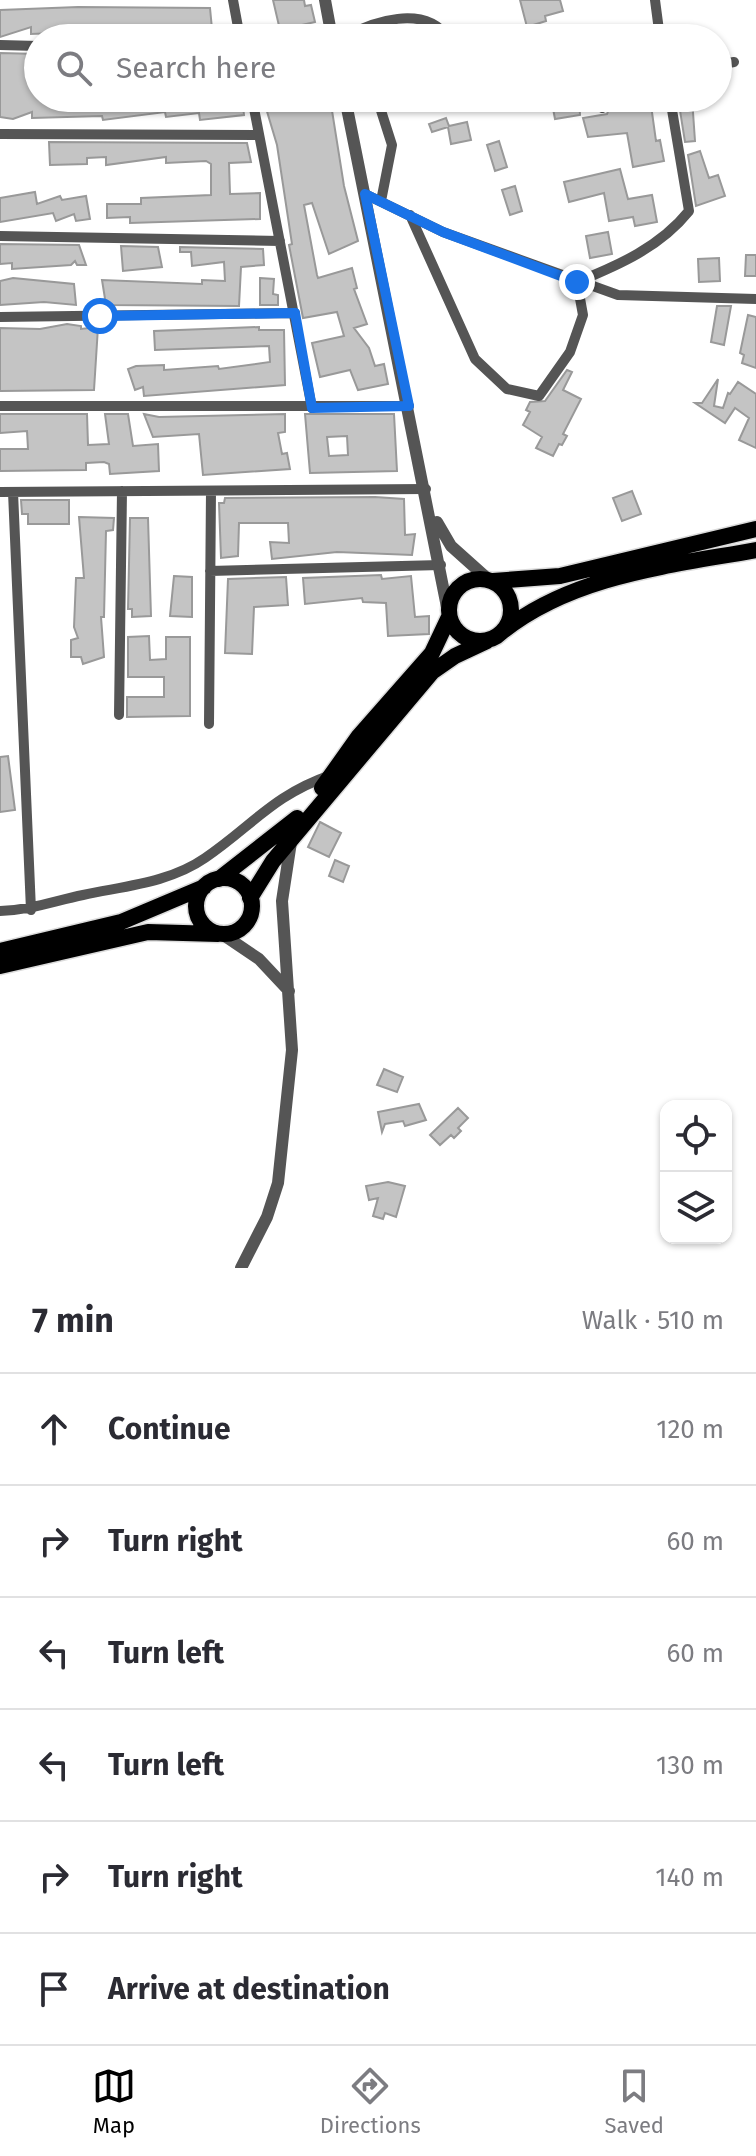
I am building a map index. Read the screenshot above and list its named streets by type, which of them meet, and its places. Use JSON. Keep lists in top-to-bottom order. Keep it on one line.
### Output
{"page":{"search":"Search here","heading":["7 min","Walk · 510 m"],"list":[["Continue","120 m"],["Turn right","60 m"],["Turn left","60 m"],["Turn left","130 m"],["Turn right","140 m"],"Arrive at destination"],"nav":["Map","Directions","Saved"]}}
